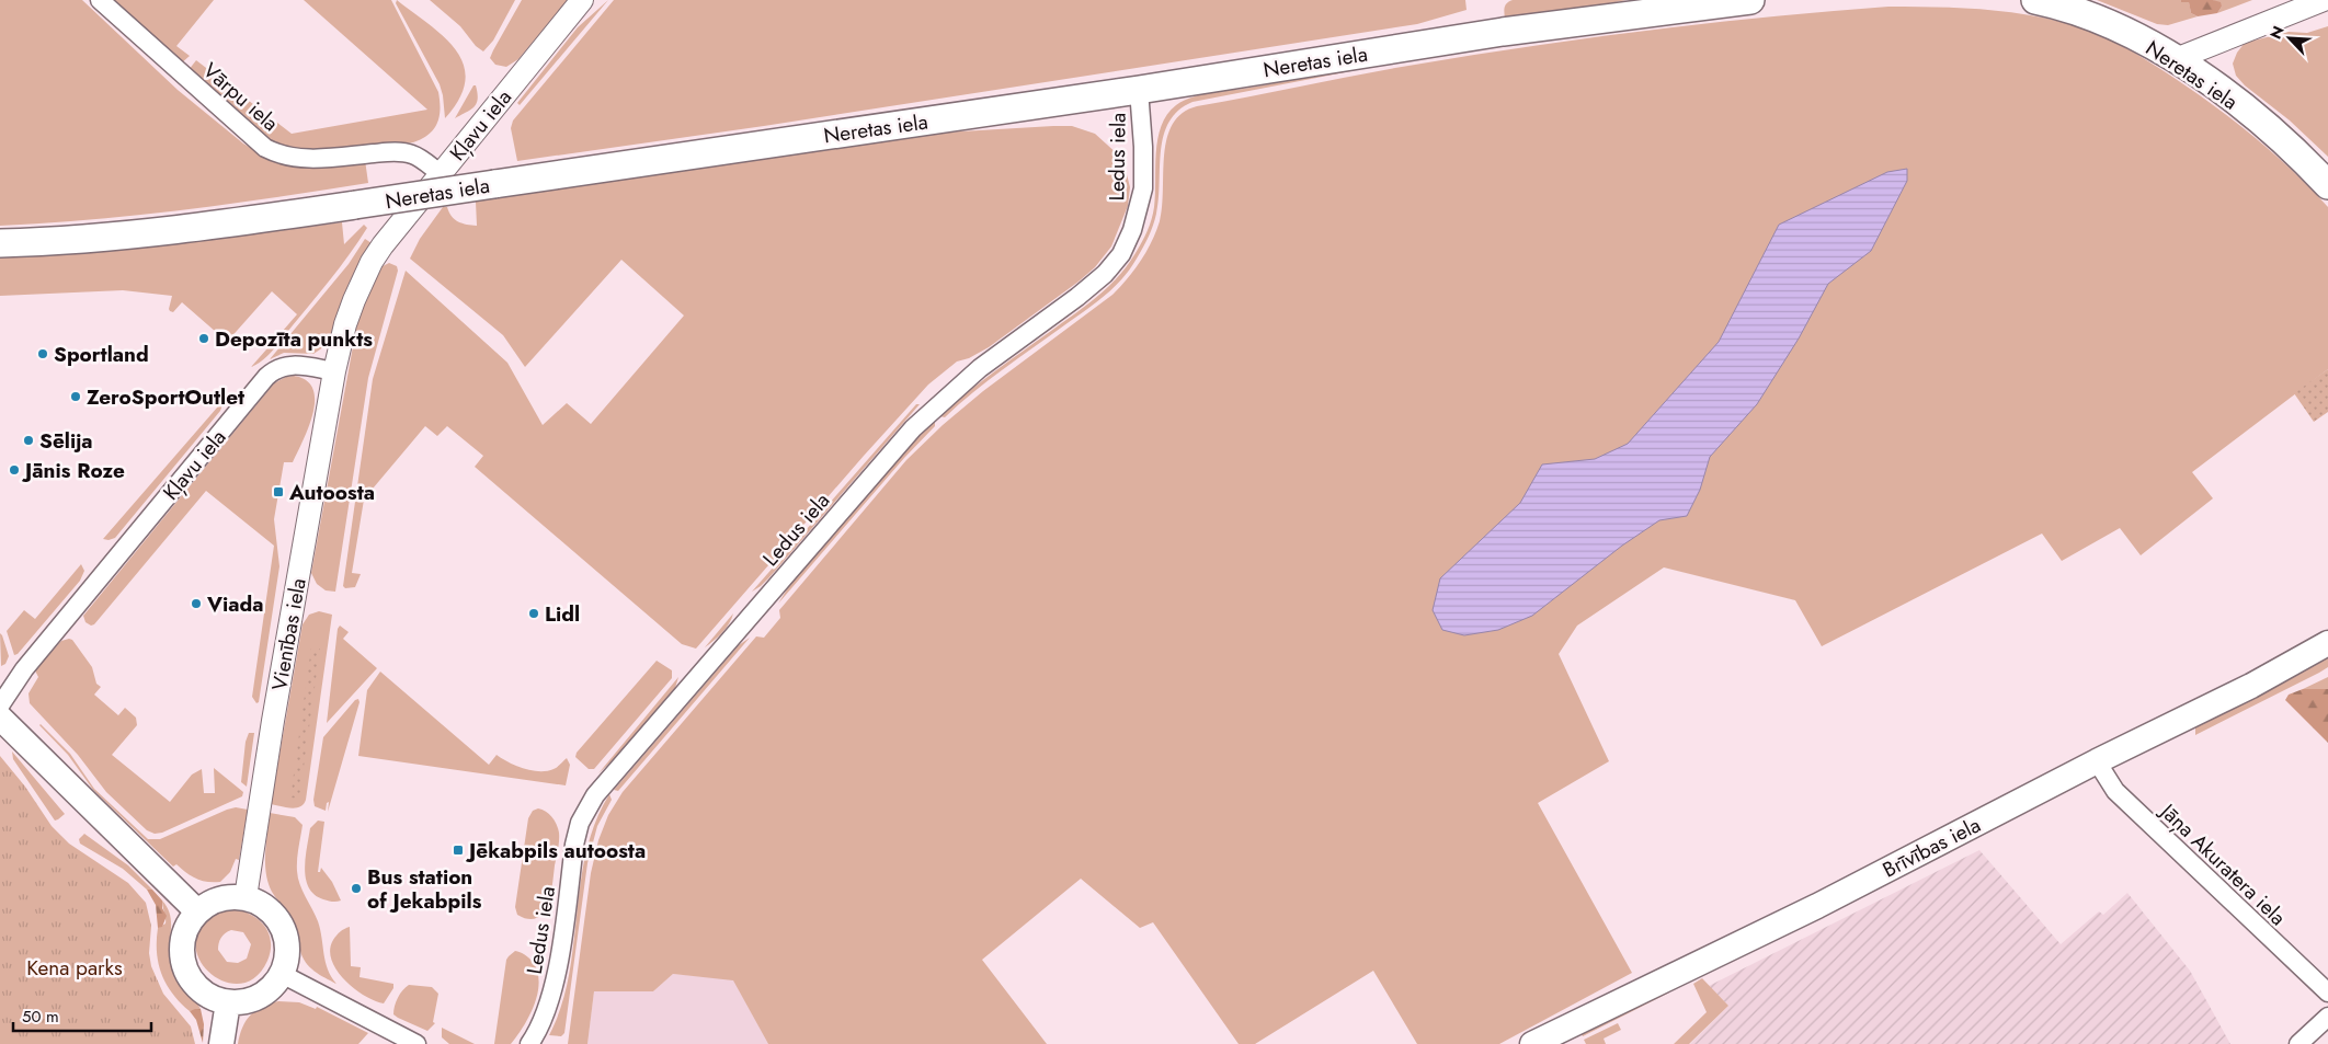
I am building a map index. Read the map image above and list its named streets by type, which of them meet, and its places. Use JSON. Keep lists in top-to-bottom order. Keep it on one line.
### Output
{"streets":{"main road":["Neretas iela","Brīvības iela"],"street":["Vārpu iela","Kļavu iela","Ledus iela","Vienības iela","Jāņa Akuratera iela"]},"crossings":[["Neretas iela","Ledus iela"],["Vārpu iela","Kļavu iela"],["Kļavu iela","Vienības iela"],["Brīvības iela","Jāņa Akuratera iela"]],"parks":["Kena parks"],"places":{"other":["Depozīta punkts","Sportland","ZeroSportOutlet","Sēlija","Jānis Roze","Viada","Lidl","Bus station of Jekabpils"],"transit":["Autoosta","Jēkabpils autoosta"]},"scale_bar":"50 m","north":"top left"}
